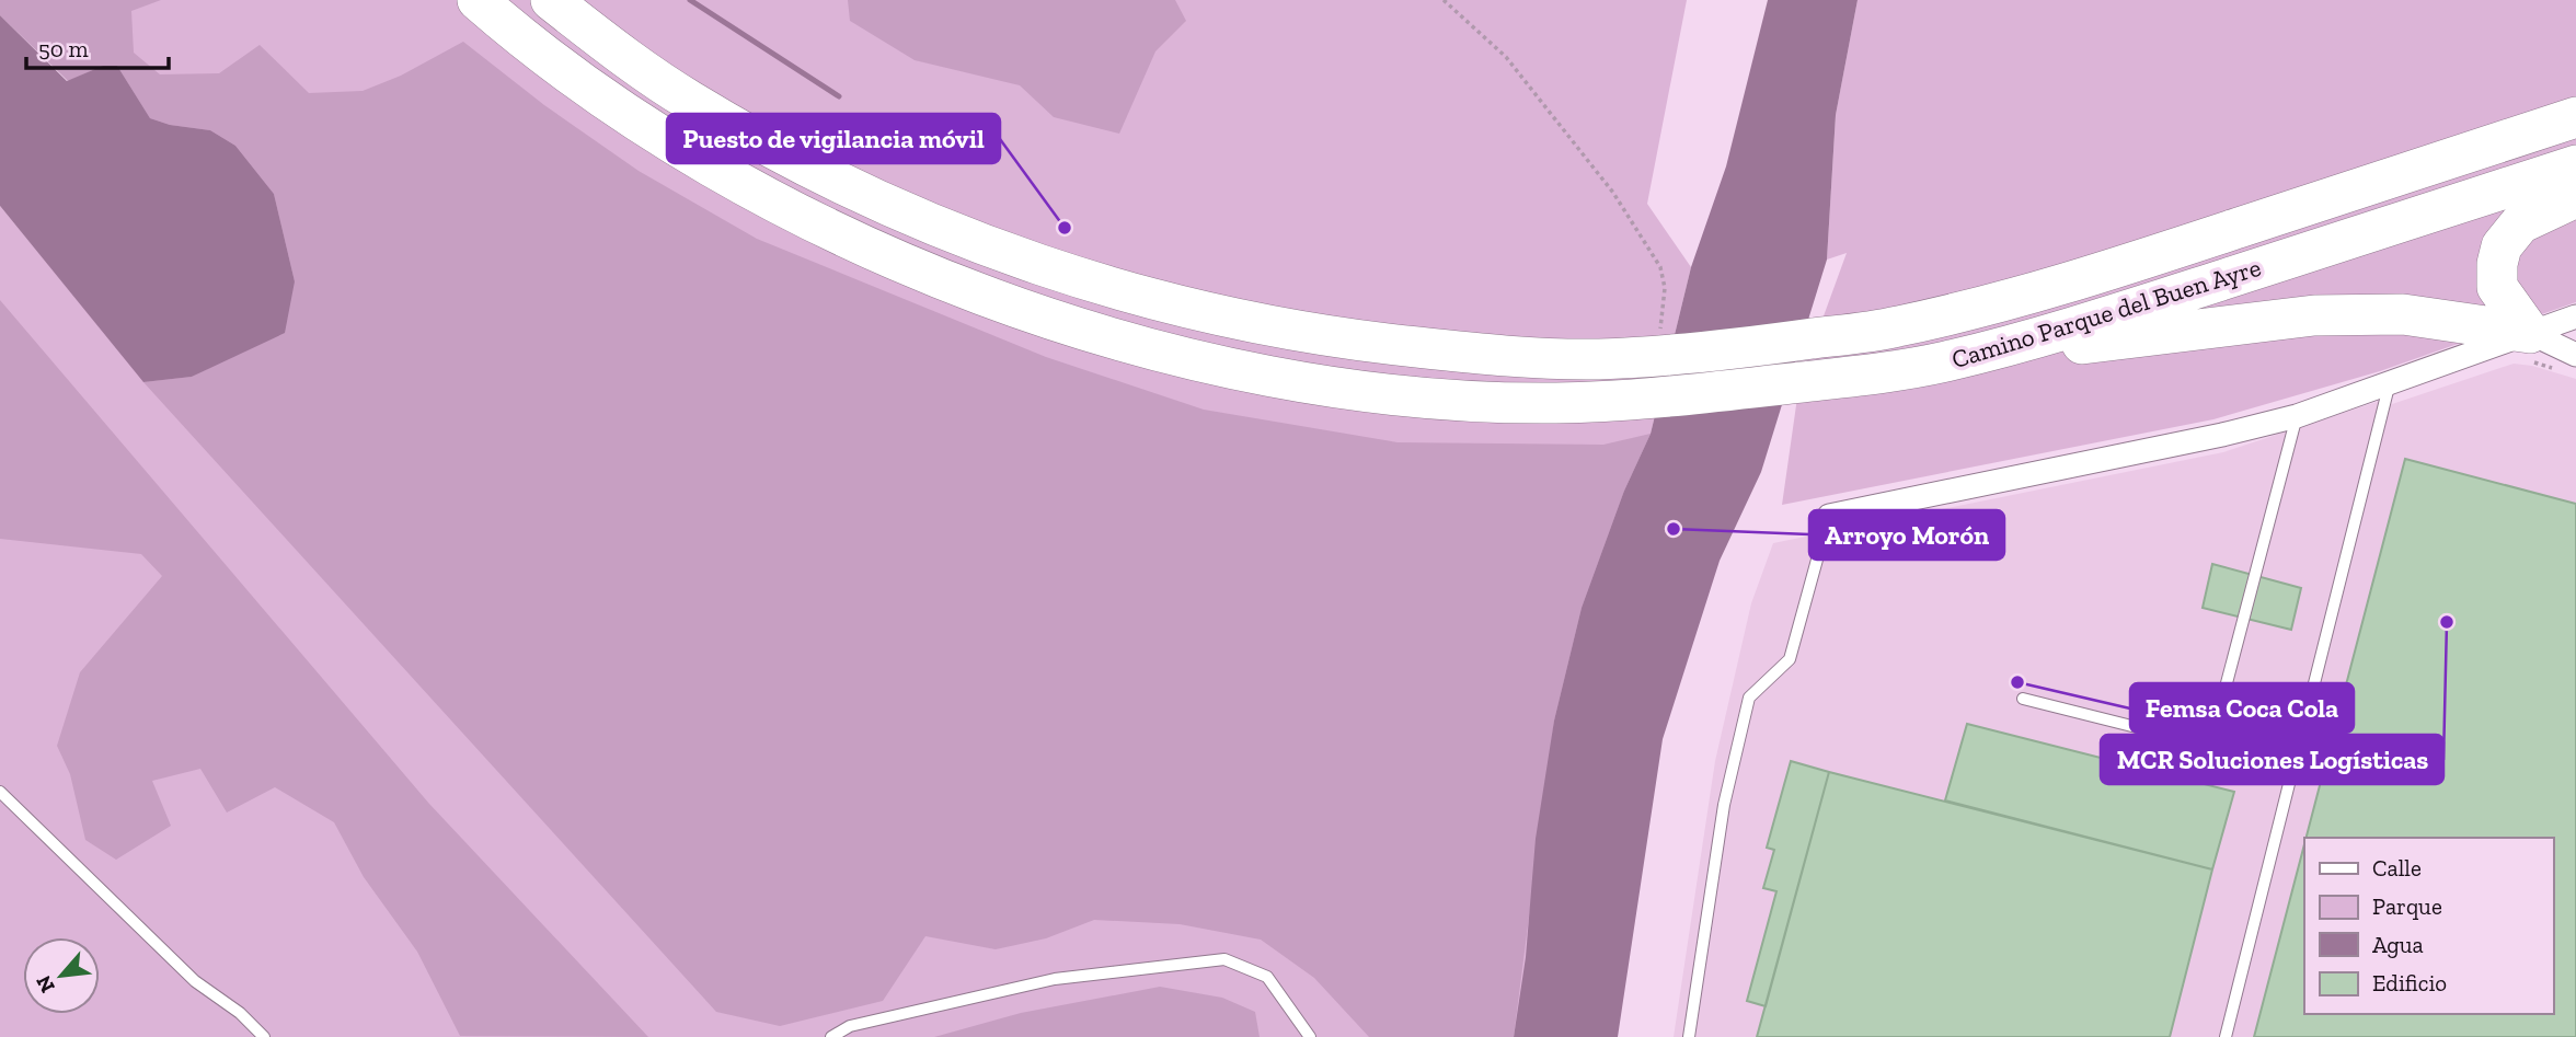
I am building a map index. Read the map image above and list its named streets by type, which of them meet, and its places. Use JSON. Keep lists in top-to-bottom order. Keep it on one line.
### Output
{"streets":{"highway":["Camino Parque del Buen Ayre"]},"places":["Puesto de vigilancia móvil","Arroyo Morón","MCR Soluciones Logísticas","Femsa Coca Cola"],"legend":["Calle","Parque","Agua","Edificio"],"scale_bar":"50 m","north":"bottom left"}
